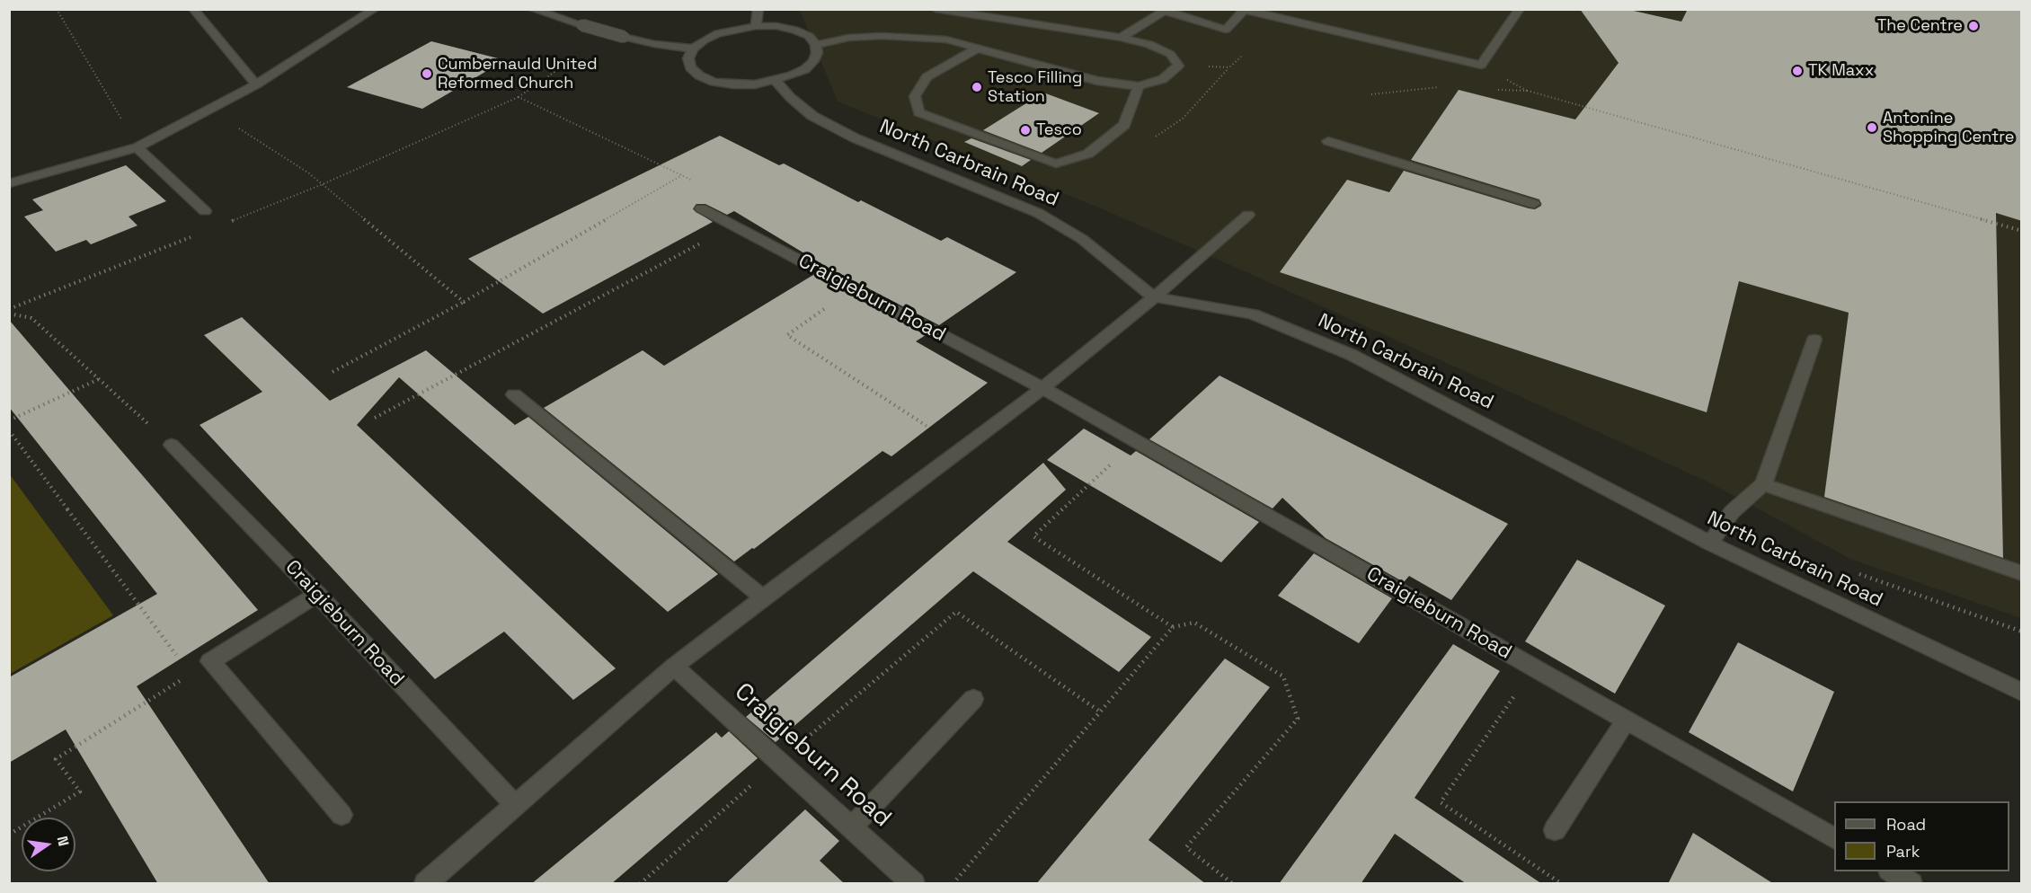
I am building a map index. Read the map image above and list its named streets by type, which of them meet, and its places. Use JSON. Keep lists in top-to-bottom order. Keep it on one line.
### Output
{"streets":{"street":["North Carbrain Road","Craigieburn Road"]},"places":["The Centre","TK Maxx","Cumbernauld United Reformed Church","Tesco Filling Station","Antonine Shopping Centre","Tesco"],"legend":["Road","Park"],"north":"right"}
